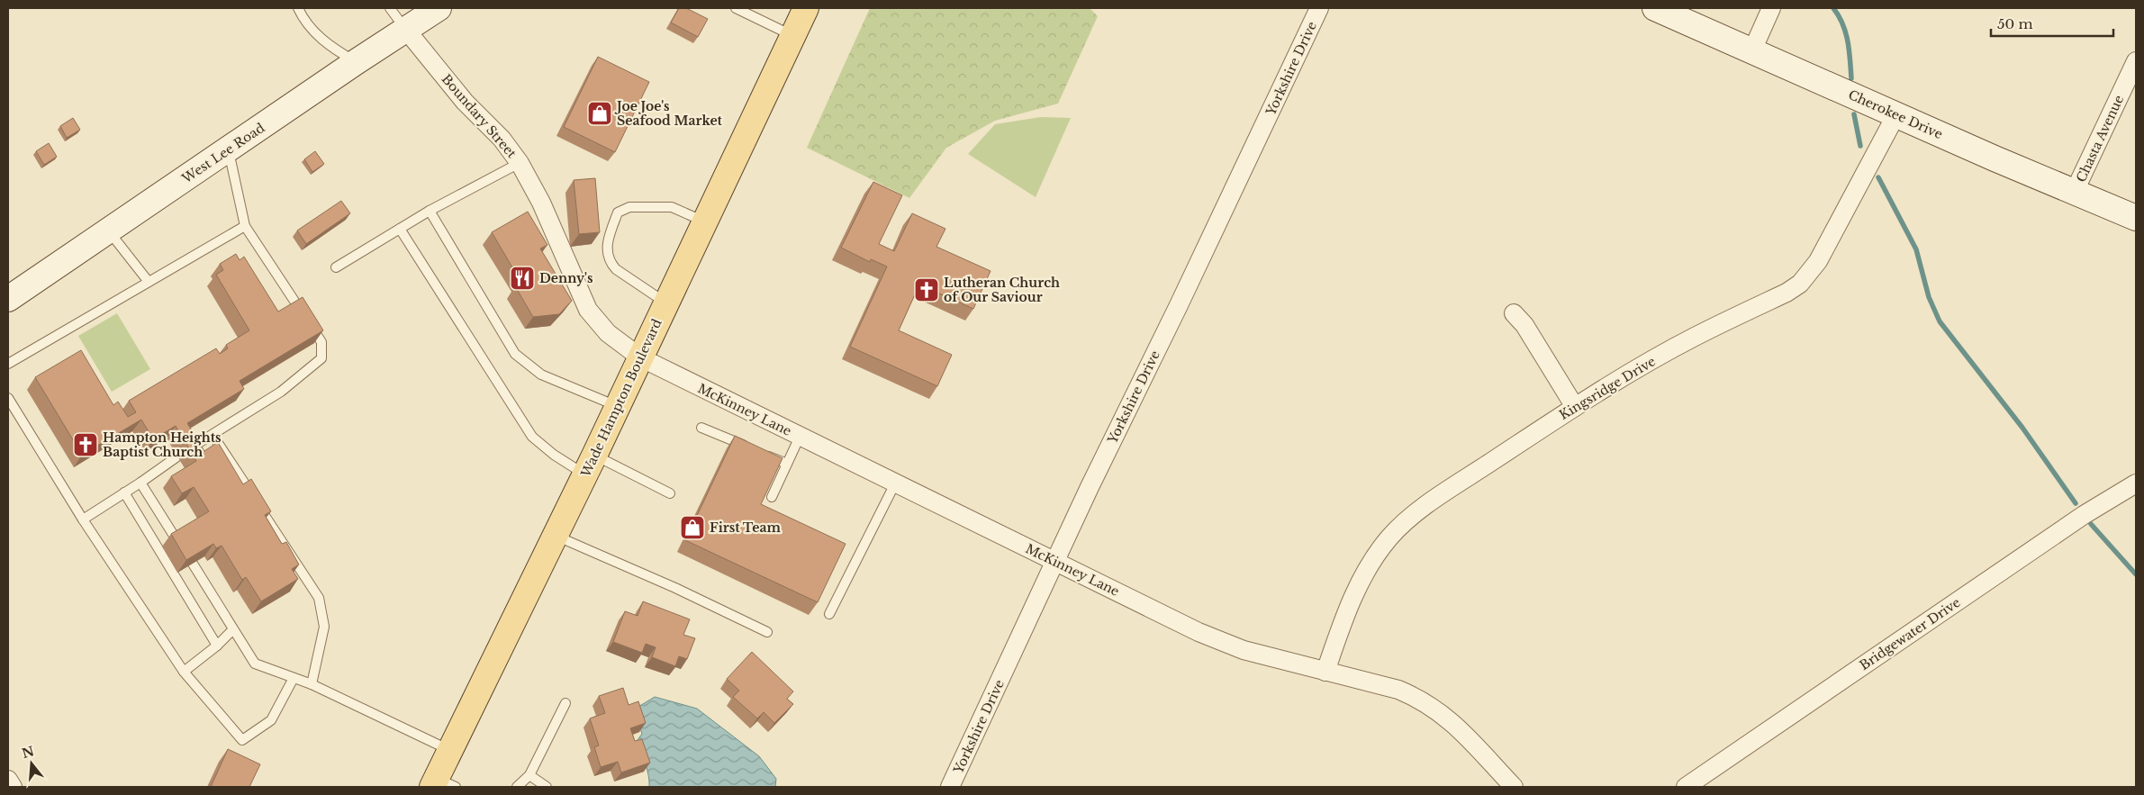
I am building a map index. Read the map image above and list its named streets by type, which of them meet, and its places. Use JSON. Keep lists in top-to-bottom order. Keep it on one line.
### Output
{"streets":{"main road":["Wade Hampton Boulevard"],"street":["Yorkshire Drive","Cherokee Drive","Boundary Street","Chasta Avenue","West Lee Road","Kingsridge Drive","McKinney Lane","Bridgewater Drive"]},"crossings":[["Yorkshire Drive","McKinney Lane"],["Cherokee Drive","Chasta Avenue"],["Cherokee Drive","Kingsridge Drive"],["Boundary Street","West Lee Road"],["Boundary Street","Wade Hampton Boulevard"],["Boundary Street","McKinney Lane"],["Kingsridge Drive","McKinney Lane"],["Wade Hampton Boulevard","McKinney Lane"]],"places":{"shop":["Joe Joe's Seafood Market","First Team"],"restaurant":["Denny's"],"church":["Lutheran Church of Our Saviour","Hampton Heights Baptist Church"]},"scale_bar":"50 m","north":"top"}
